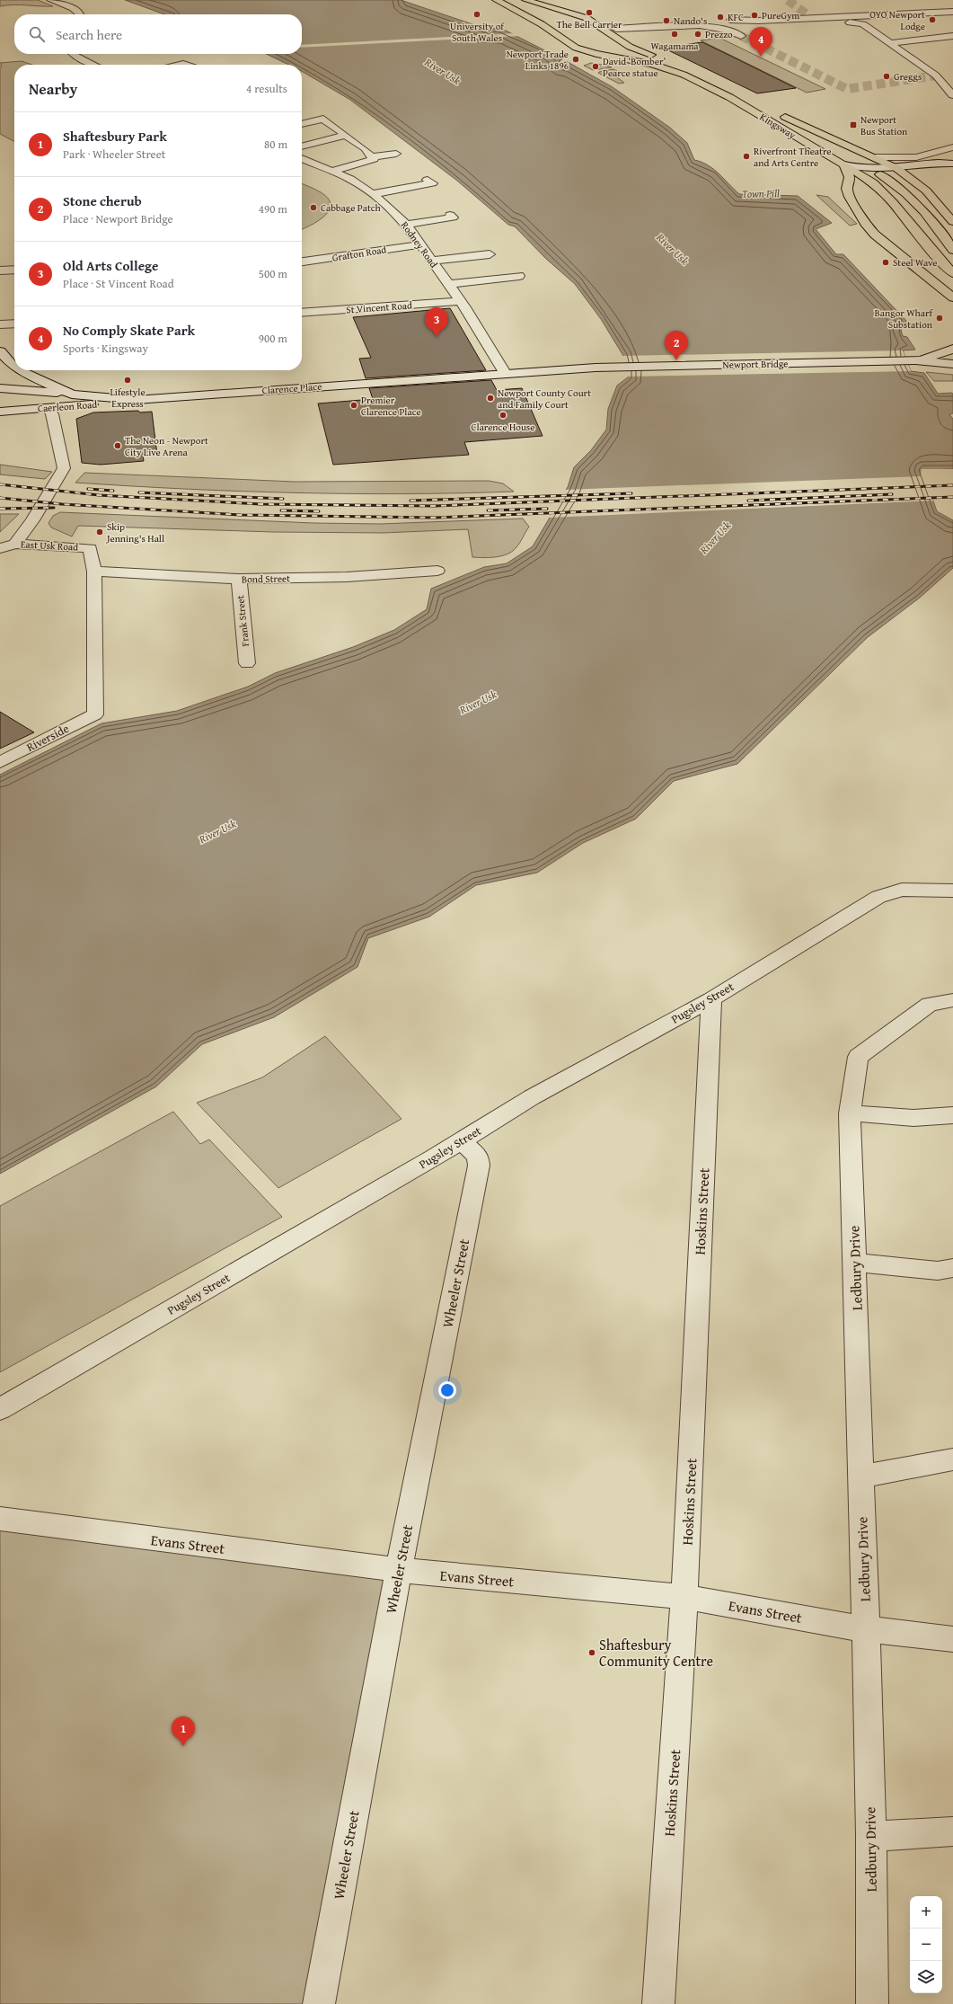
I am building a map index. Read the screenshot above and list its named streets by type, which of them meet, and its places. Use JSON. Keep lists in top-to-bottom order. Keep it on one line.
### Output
{"streets":{"main road":["Kingsway"],"street":["Rodney Road","Grafton Road","St Vincent Road","Newport Bridge","Clarence Place","Caerleon Road","East Usk Road","Bond Street","Frank Street","Riverside","Pugsley Street","Hoskins Street","Ledbury Drive","Wheeler Street","Evans Street"]},"crossings":[["Rodney Road","Grafton Road"],["Rodney Road","St Vincent Road"],["Rodney Road","Clarence Place"],["Newport Bridge","Clarence Place"],["Clarence Place","Caerleon Road"],["Caerleon Road","East Usk Road"],["East Usk Road","Bond Street"],["East Usk Road","Riverside"],["Bond Street","Frank Street"],["Pugsley Street","Hoskins Street"],["Pugsley Street","Wheeler Street"],["Hoskins Street","Evans Street"],["Ledbury Drive","Evans Street"],["Wheeler Street","Evans Street"]],"water":["River Usk","Town Pill"],"places":{"other":["The Bell Carrier","University of South Wales","PureGym","KFC","OYO Newport Lodge","Nando's","Wagamama","Prezzo","Newport Trade Links 1896","David ‘Bomber’ Pearce statue","Greggs","Riverfront Theatre and Arts Centre","Cabbage Patch","Steel Wave","Bangor Wharf Substation","Lifestyle Express","Newport County Court and Family Court","Premier Clarence Place","Clarence House","The Neon - Newport City Live Arena","Skip Jenning's Hall","Shaftesbury Community Centre"],"transit":["Newport Bus Station"]},"page":{"search":"Search here","pins":["4","3","2","1"],"heading":["Nearby","4 results"],"list":[{"mark":"1","name":"Shaftesbury Park","note":"Park · Wheeler Street","value":"80 m"},{"mark":"2","name":"Stone cherub","note":"Place · Newport Bridge","value":"490 m"},{"mark":"3","name":"Old Arts College","note":"Place · St Vincent Road","value":"500 m"},{"mark":"4","name":"No Comply Skate Park","note":"Sports · Kingsway","value":"900 m"}],"map_buttons":["+","−"]}}
